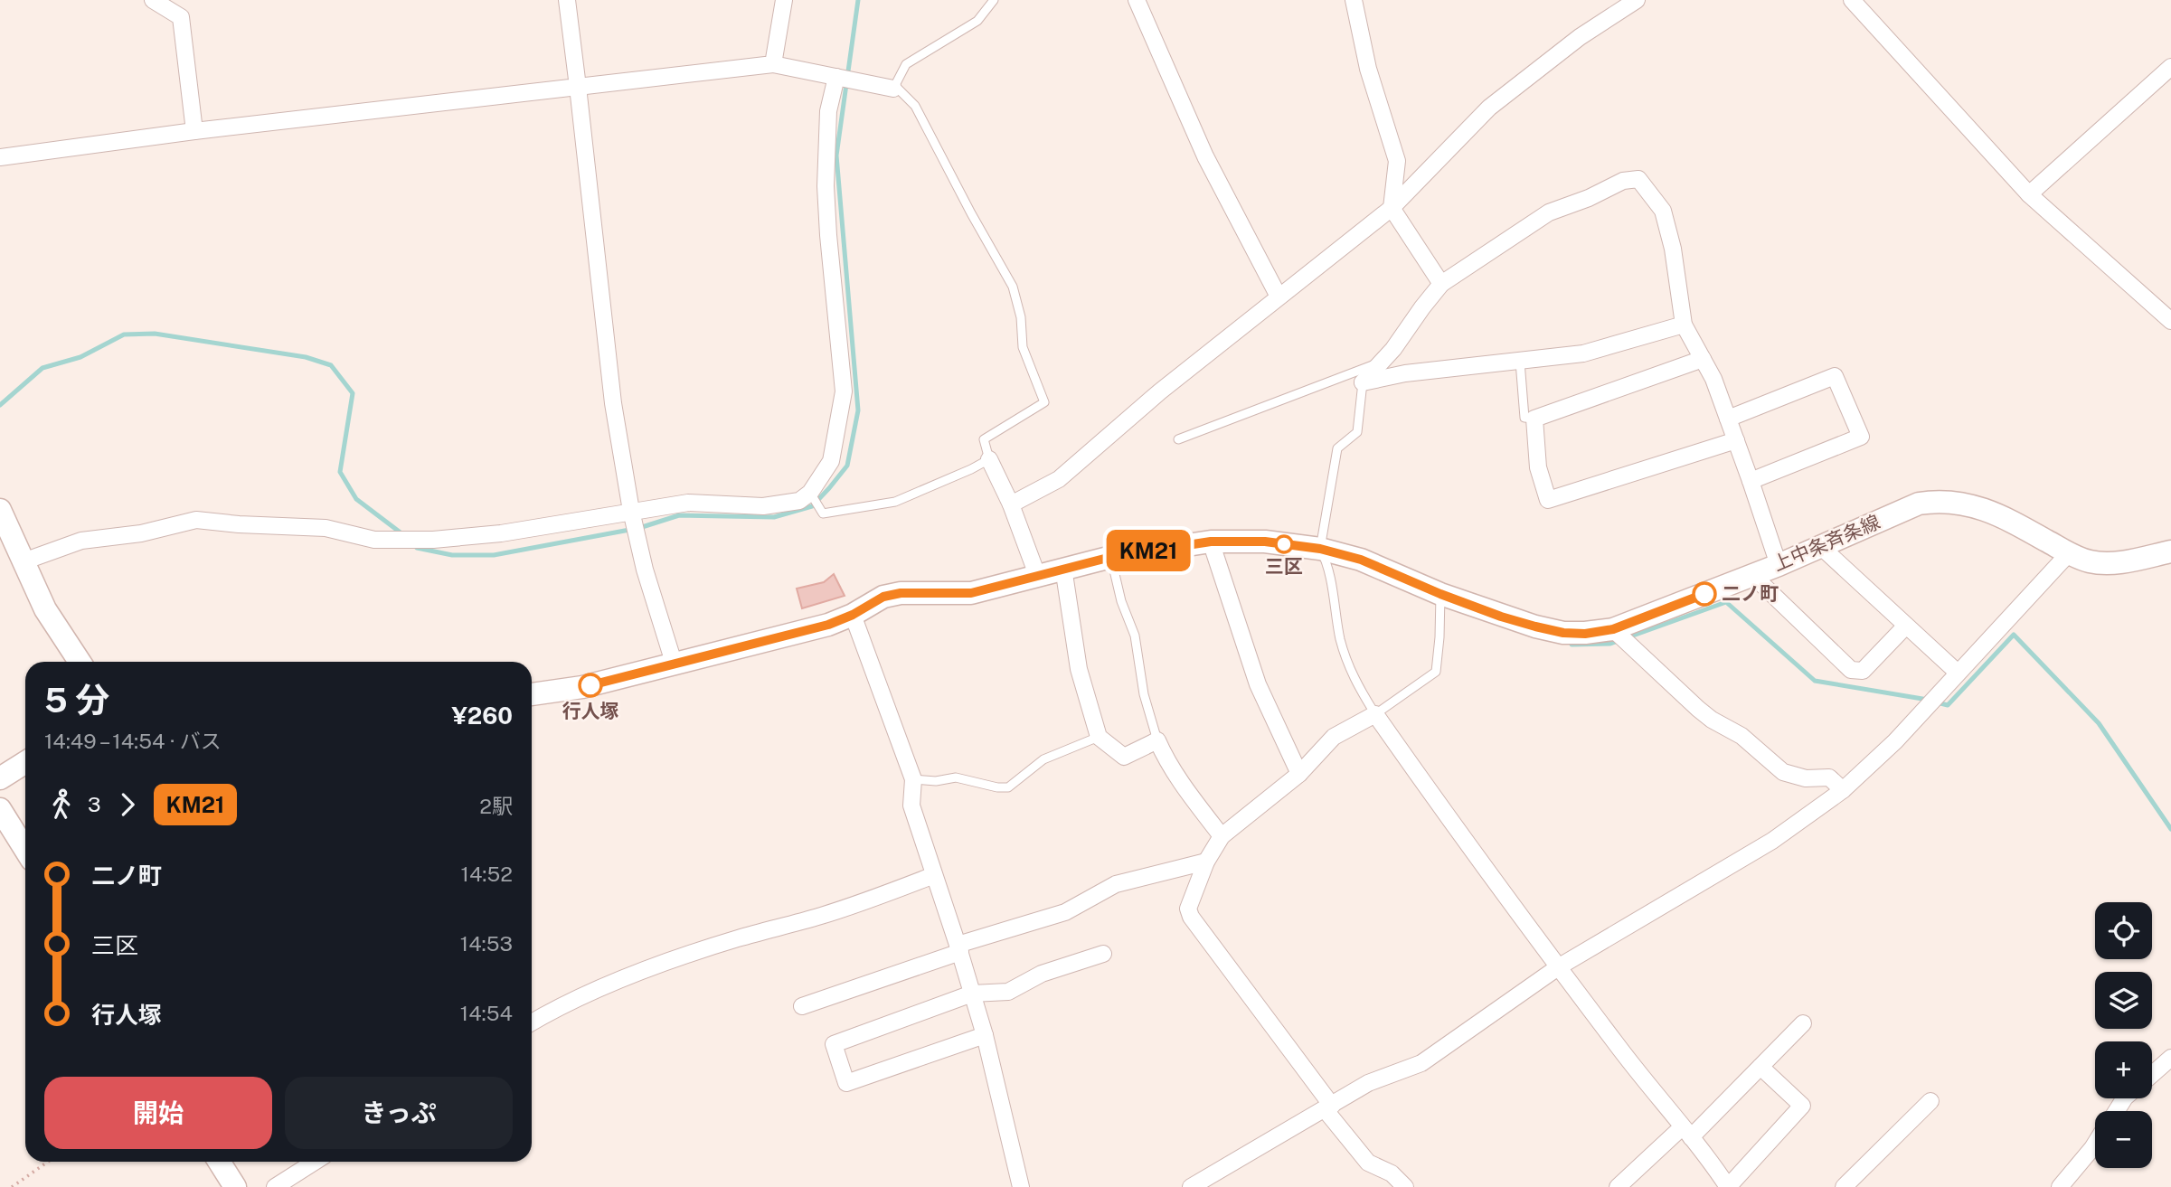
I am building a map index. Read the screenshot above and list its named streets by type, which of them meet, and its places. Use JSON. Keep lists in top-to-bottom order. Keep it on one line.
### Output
{"streets":{"main road":["上中条斉条線"]},"places":["三区","二ノ町","行人塚"],"lines":["bus line KM21"],"page":{"on_map":"KM21","heading":["5 分","14:49 – 14:54 · バス","¥260"],"legs":["3","KM21","2駅"],"list":[{"name":"二ノ町","value":"14:52"},{"name":"三区","value":"14:53"},{"name":"行人塚","value":"14:54"}],"map_buttons":["+","−"],"buttons":["開始","きっぷ"]}}
